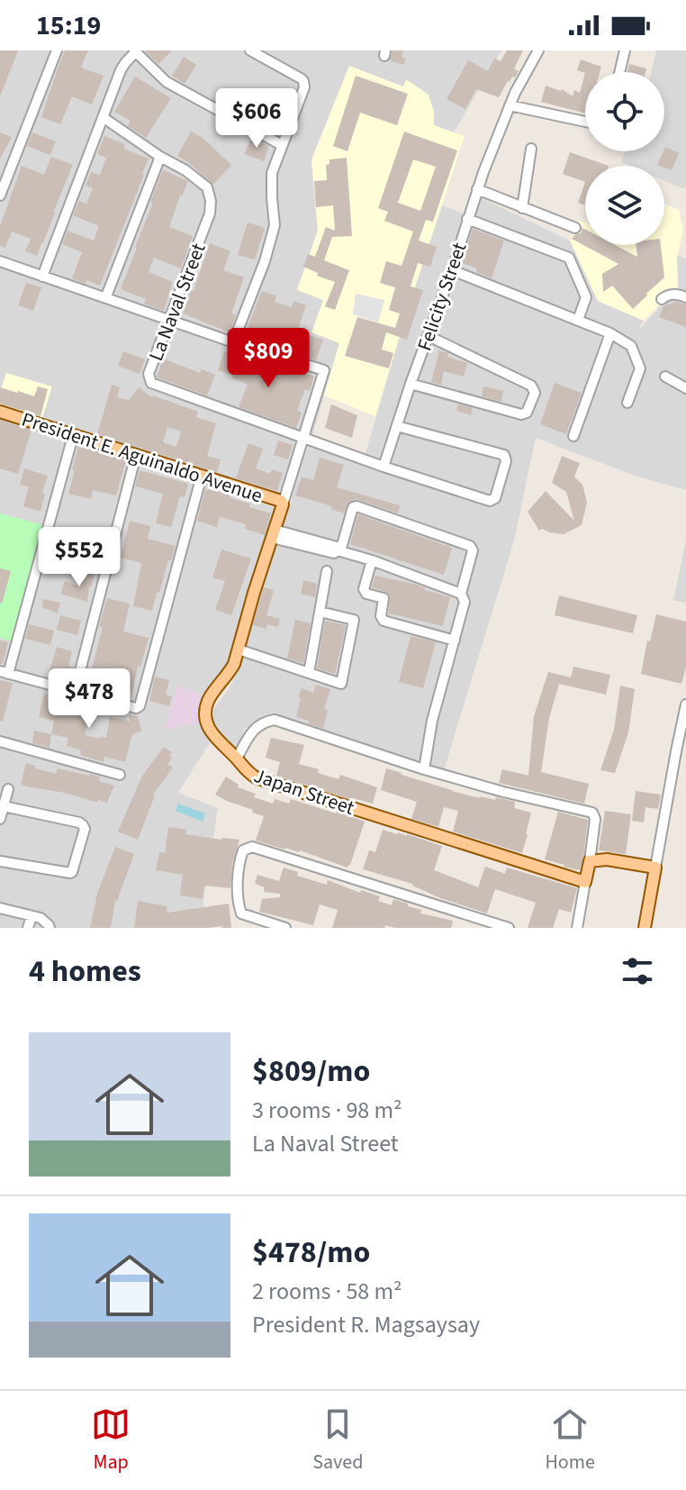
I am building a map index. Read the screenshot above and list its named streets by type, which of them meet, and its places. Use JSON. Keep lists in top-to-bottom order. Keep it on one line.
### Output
{"streets":{"main road":["President E. Aguinaldo Avenue","Japan Street"],"street":["Felicity Street","La Naval Street"]},"page":{"status":"15:19","price":["$606","$809","$552","$478"],"heading":"4 homes","list":[{"name":"$809/mo","note":"3 rooms · 98 m² · La Naval Street"},{"name":"$478/mo","note":"2 rooms · 58 m² · President R. Magsaysay"}],"tabs":["Map","Saved","Home"]}}
